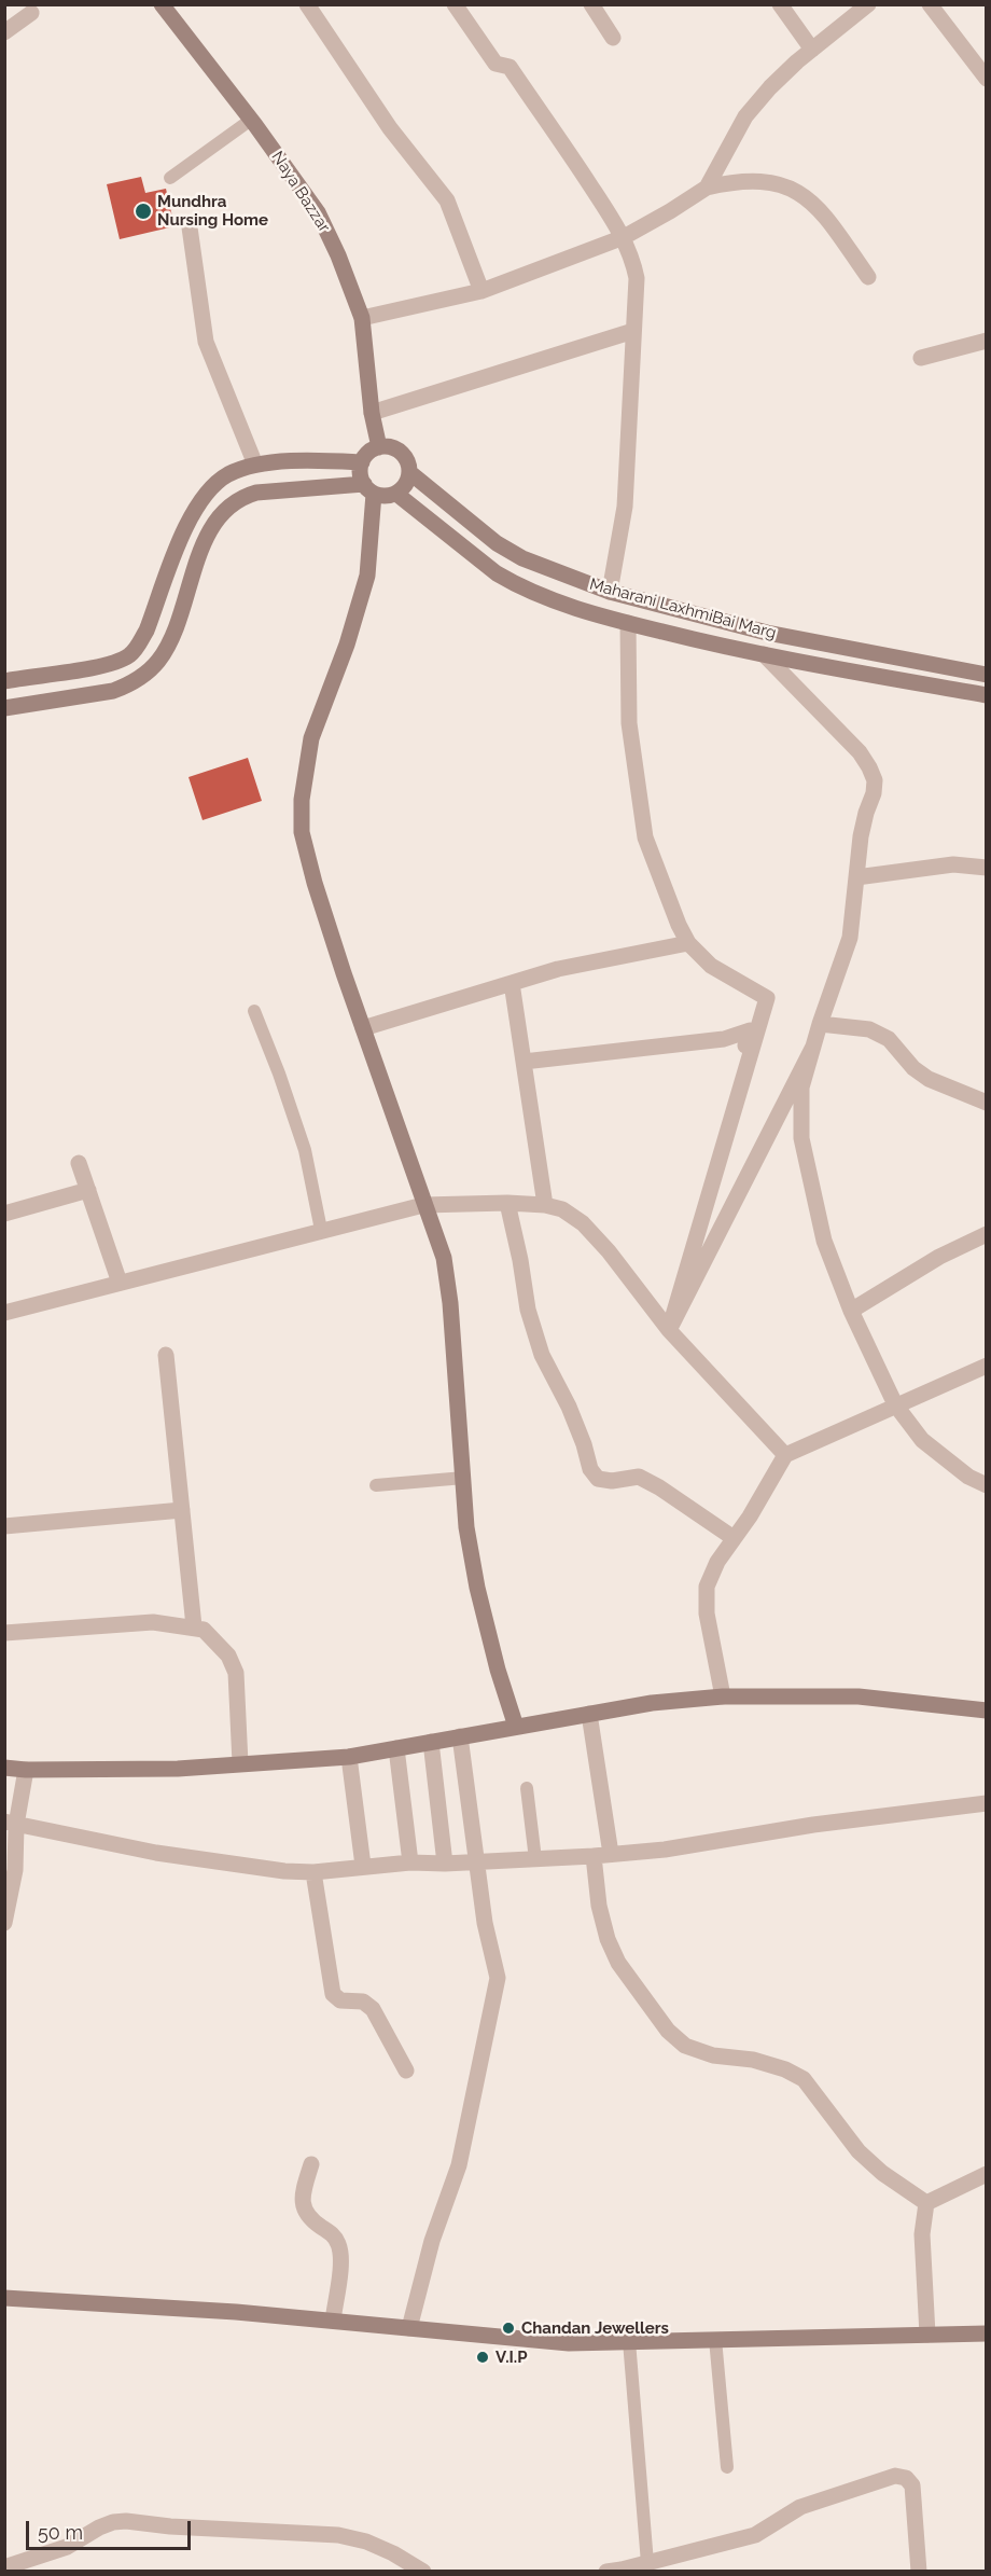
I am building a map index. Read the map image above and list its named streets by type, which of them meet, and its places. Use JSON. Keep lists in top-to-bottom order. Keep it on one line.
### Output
{"streets":{"street":["Naya Bazzar","Maharani LaxhmiBai Marg"]},"crossings":[["Naya Bazzar","Maharani LaxhmiBai Marg"]],"places":["Mundhra Nursing Home","Chandan Jewellers","V.I.P"],"scale_bar":"50 m"}
